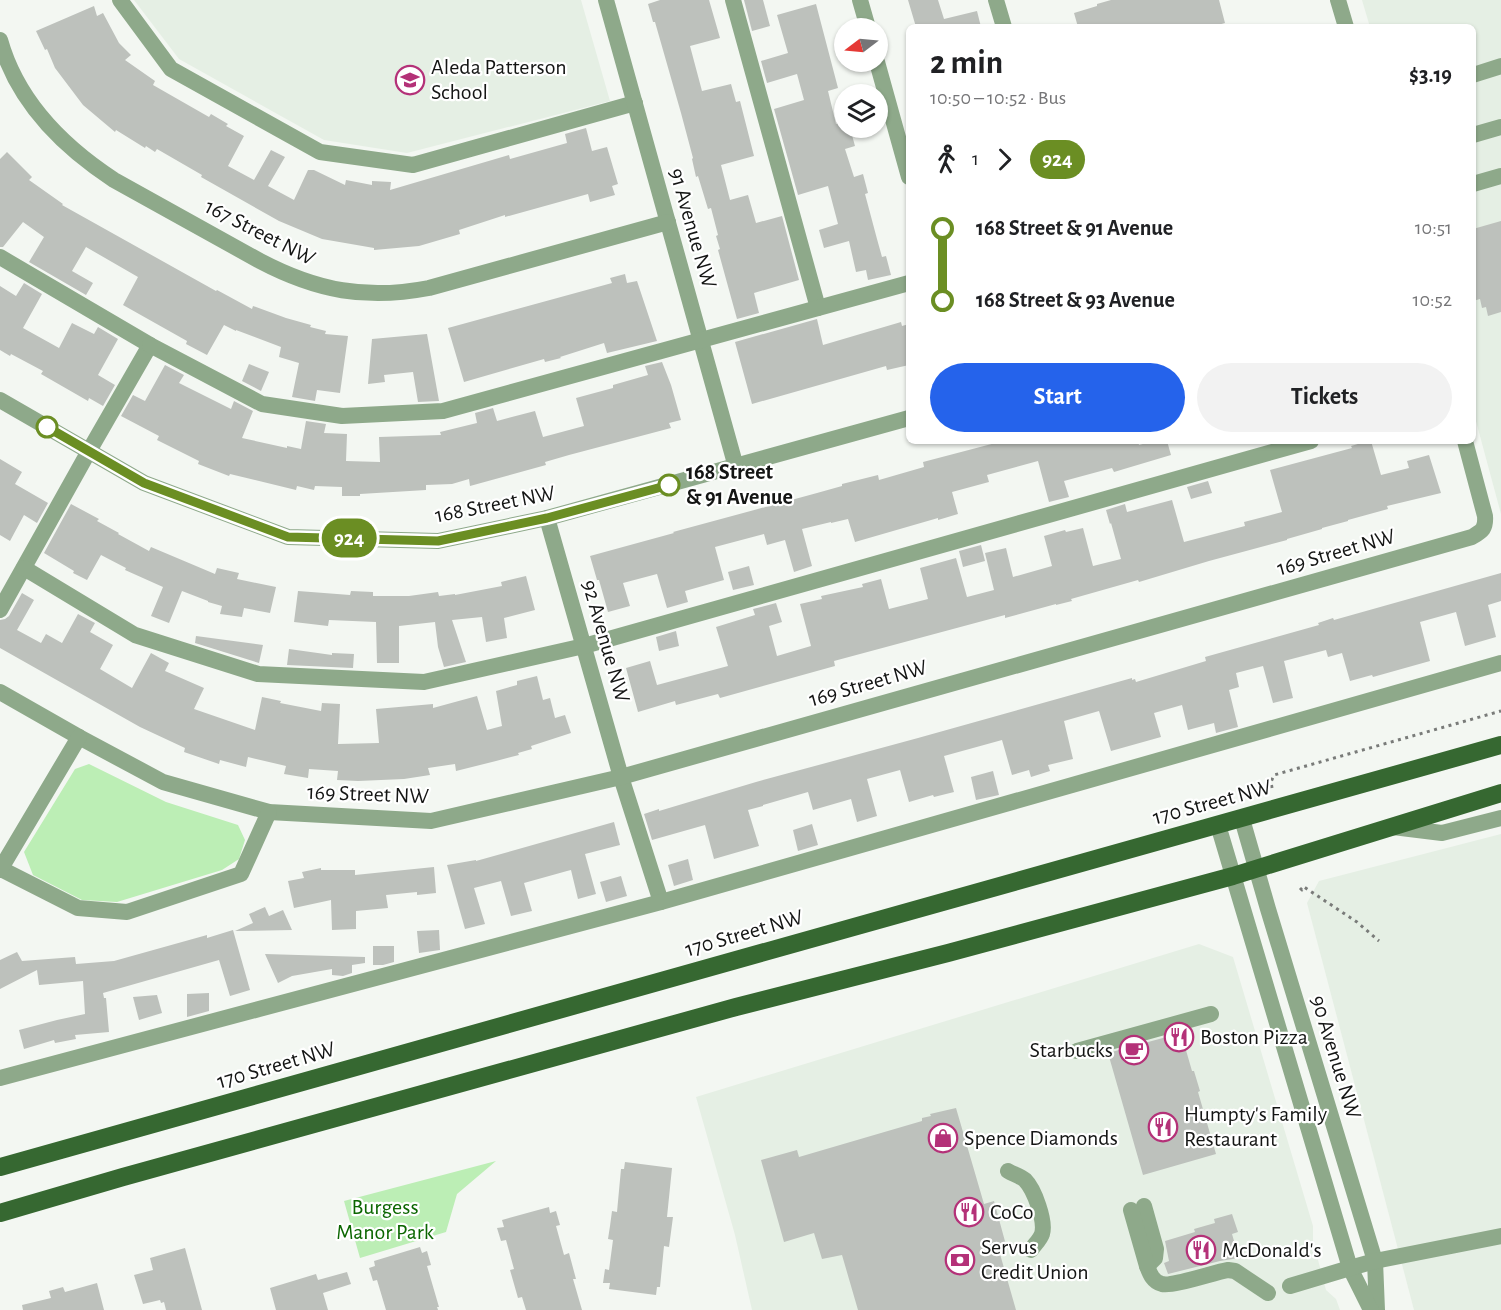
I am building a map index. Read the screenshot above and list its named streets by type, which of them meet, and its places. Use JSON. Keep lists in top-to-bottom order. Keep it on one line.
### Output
{"streets":{"main road":["170 Street NW"],"street":["91 Avenue NW","167 Street NW","168 Street NW","169 Street NW","92 Avenue NW","90 Avenue NW"]},"crossings":[["91 Avenue NW","167 Street NW"],["91 Avenue NW","168 Street NW"],["168 Street NW","92 Avenue NW"],["169 Street NW","92 Avenue NW"],["170 Street NW","90 Avenue NW"]],"parks":["Burgess Manor Park"],"places":{"school or university":["Aleda Patterson School"],"other":["168 Street & 91 Avenue"],"restaurant":["Boston Pizza","Humpty's Family Restaurant","CoCo","McDonald's"],"cafe":["Starbucks"],"shop":["Spence Diamonds"],"bank":["Servus Credit Union"]},"lines":["bus line 924"],"north":"left","page":{"on_map":"924","heading":["2 min","10:50 – 10:52 · Bus","$3.19"],"legs":["1","924"],"list":[{"name":"168 Street & 91 Avenue","value":"10:51"},{"name":"168 Street & 93 Avenue","value":"10:52"}],"buttons":["Start","Tickets"]}}
